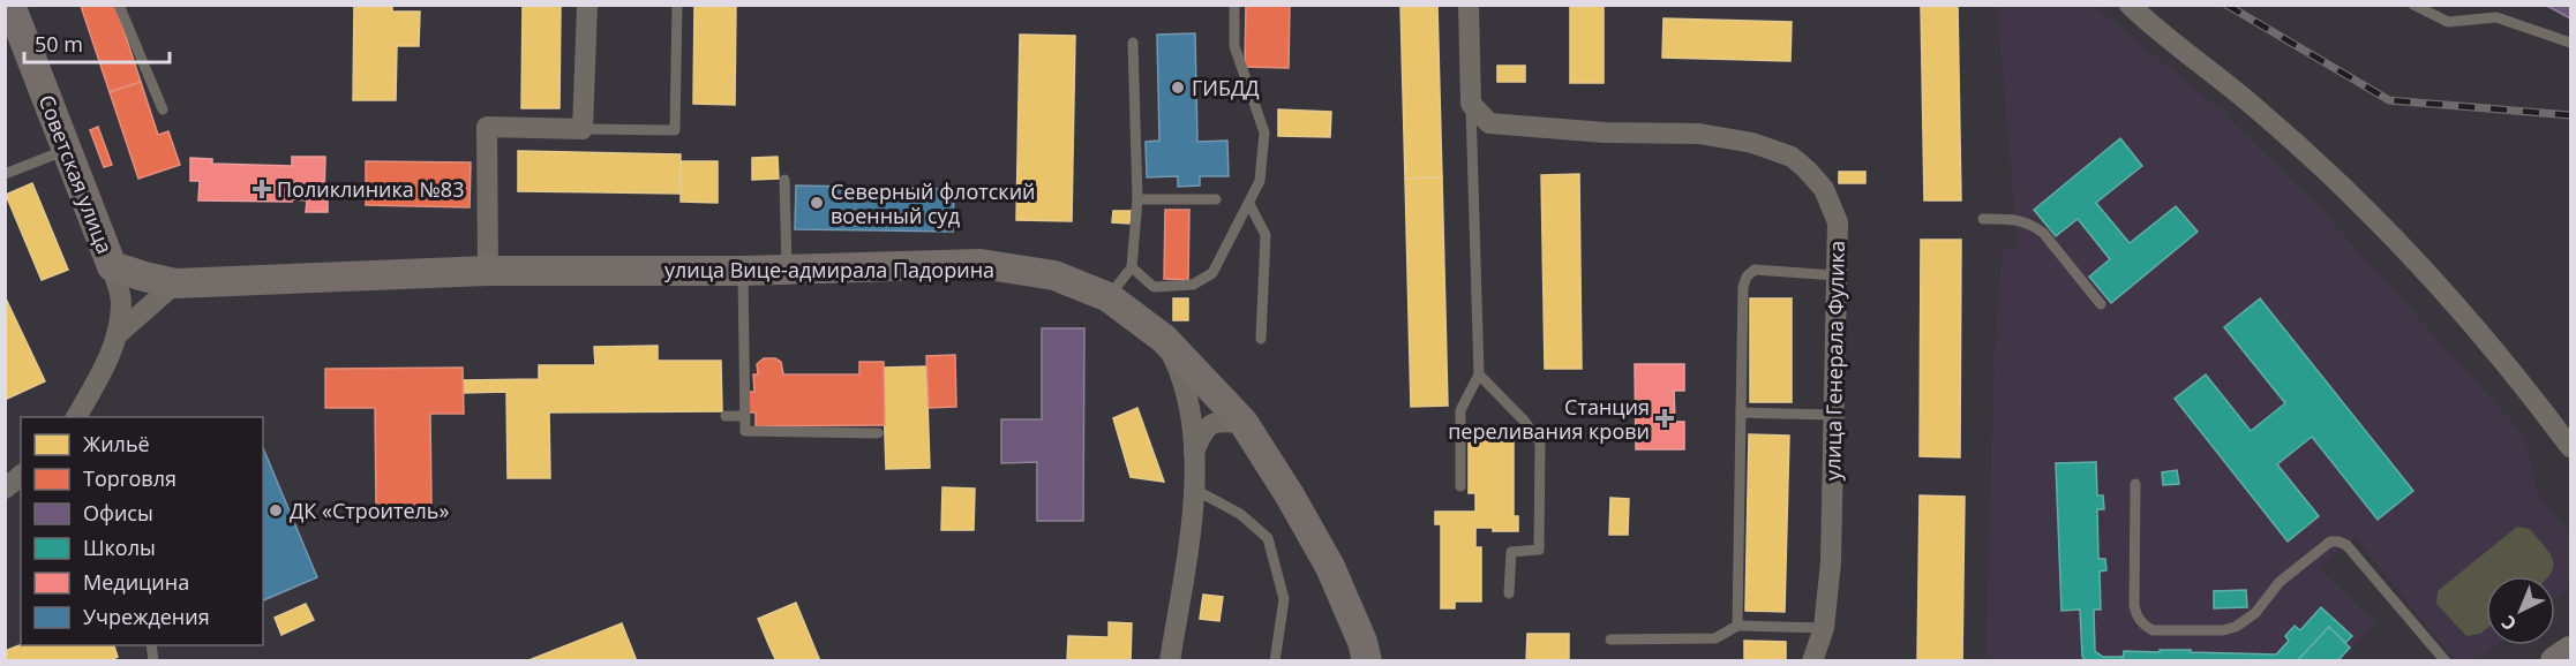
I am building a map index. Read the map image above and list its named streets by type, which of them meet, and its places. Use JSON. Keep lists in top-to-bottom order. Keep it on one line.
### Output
{"streets":{"street":["Советская улица","улица Вице-адмирала Падорина","улица Генерала Фулика"]},"crossings":[["Советская улица","улица Вице-адмирала Падорина"]],"places":{"other":["ГИБДД","Северный флотский военный суд","ДК «Строитель»"],"health":["Поликлиника №83","Станция переливания крови"]},"legend":["Жильё","Торговля","Офисы","Школы","Медицина","Учреждения"],"scale_bar":"50 m","north":"bottom left"}
